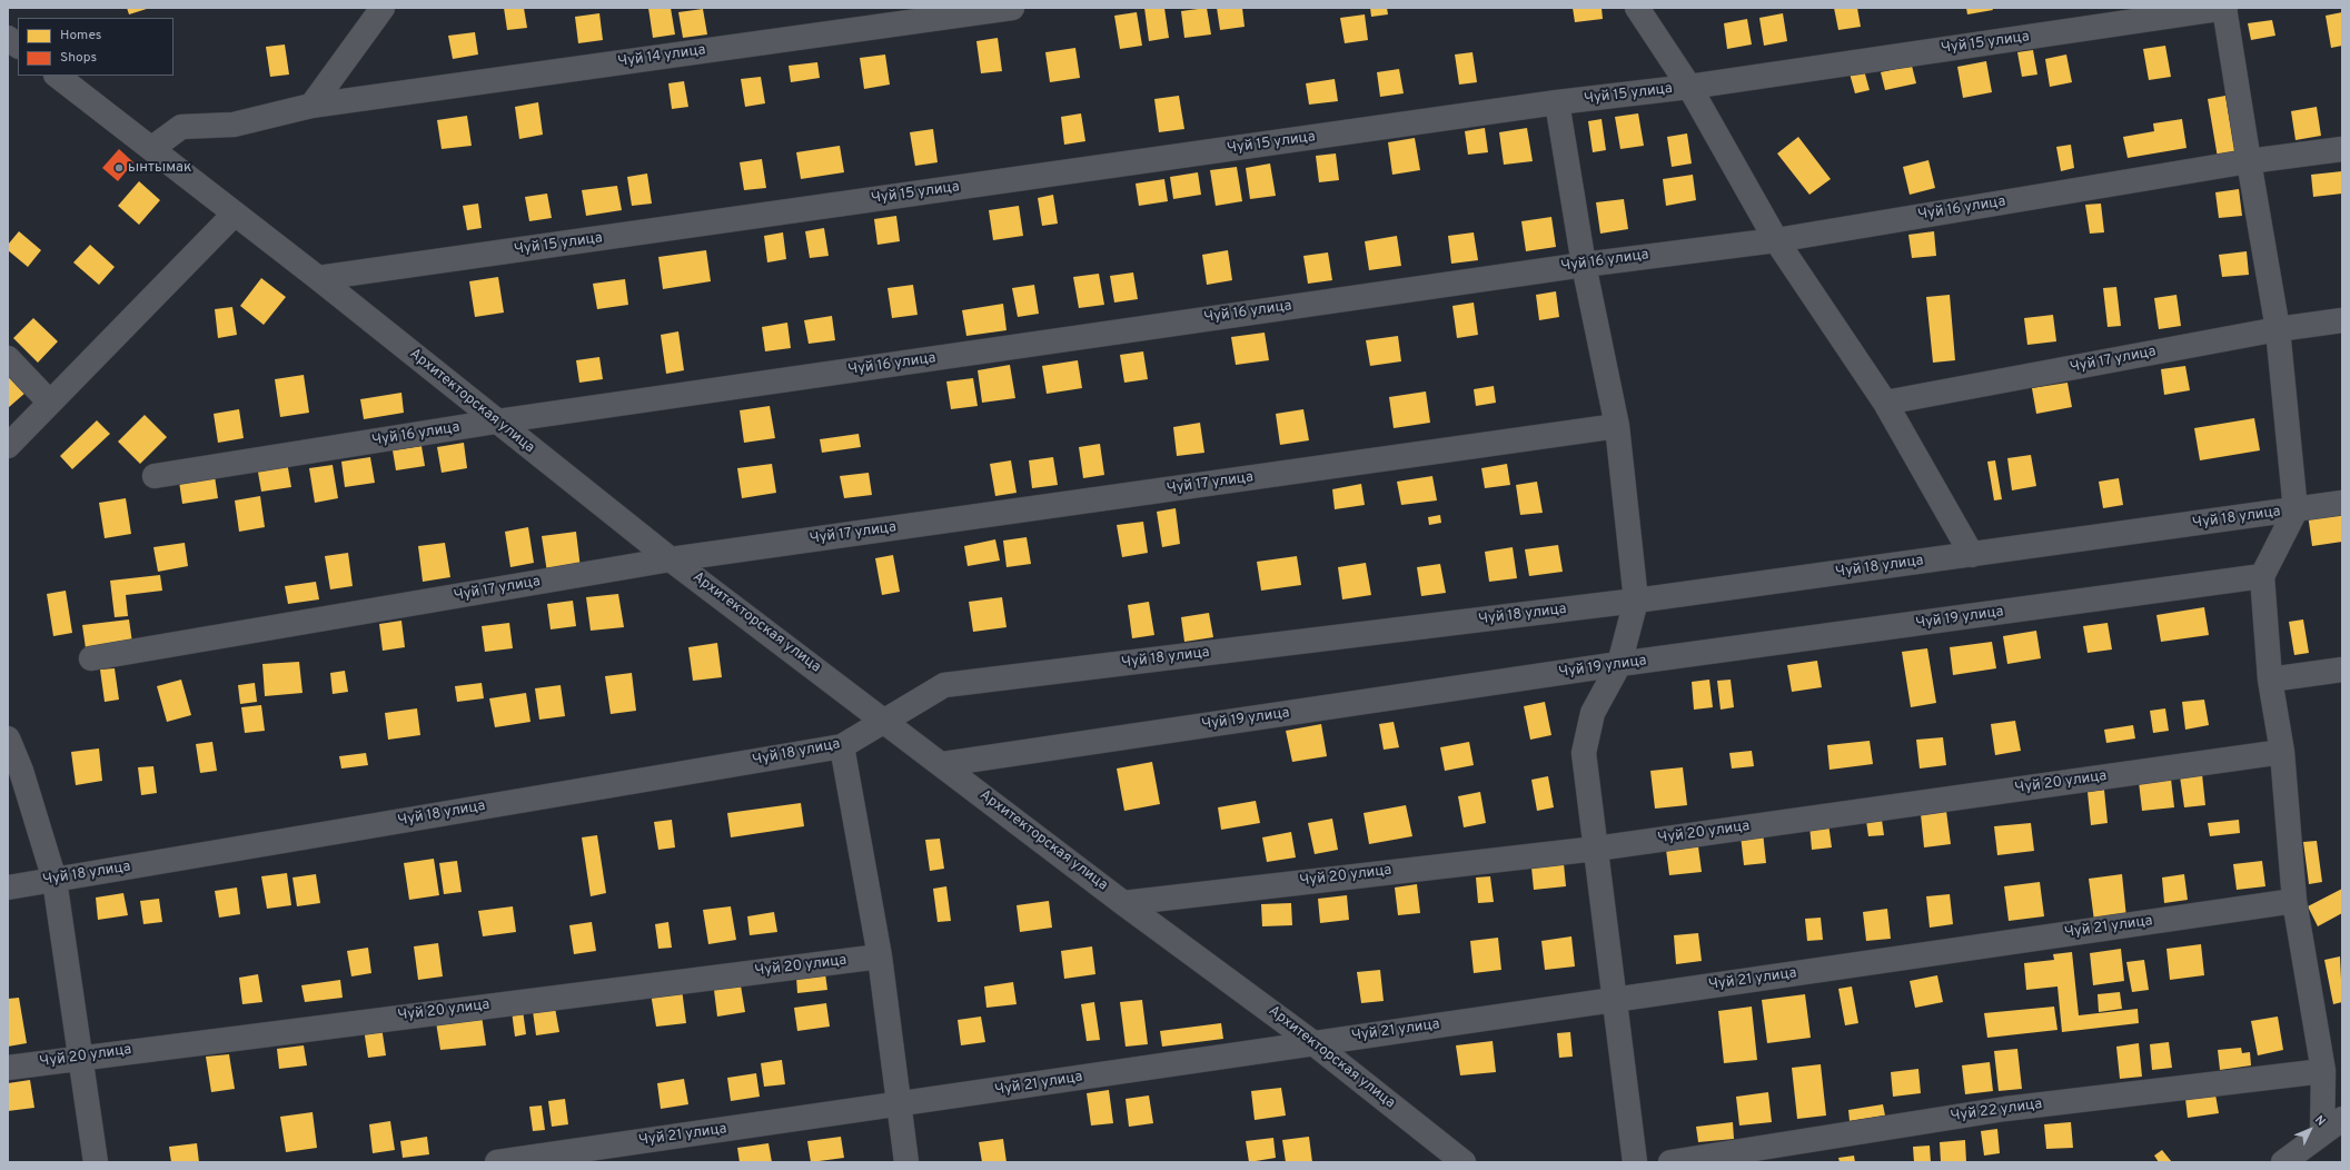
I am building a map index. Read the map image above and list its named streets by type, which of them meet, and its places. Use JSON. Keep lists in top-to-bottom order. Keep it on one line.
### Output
{"streets":{"street":["Чуй 15 улица","Чуй 14 улица","Чуй 16 улица","Чуй 17 улица","Архитекторская улица","Чуй 18 улица","Чуй 19 улица","Чуй 20 улица","Чуй 21 улица","Чуй 22 улица"]},"crossings":[["Чуй 15 улица","Архитекторская улица"],["Чуй 14 улица","Архитекторская улица"],["Чуй 16 улица","Архитекторская улица"],["Чуй 17 улица","Архитекторская улица"],["Архитекторская улица","Чуй 18 улица"],["Архитекторская улица","Чуй 19 улица"],["Архитекторская улица","Чуй 20 улица"],["Архитекторская улица","Чуй 21 улица"]],"places":["ынтымак"],"legend":["Homes","Shops"],"north":"top right"}
